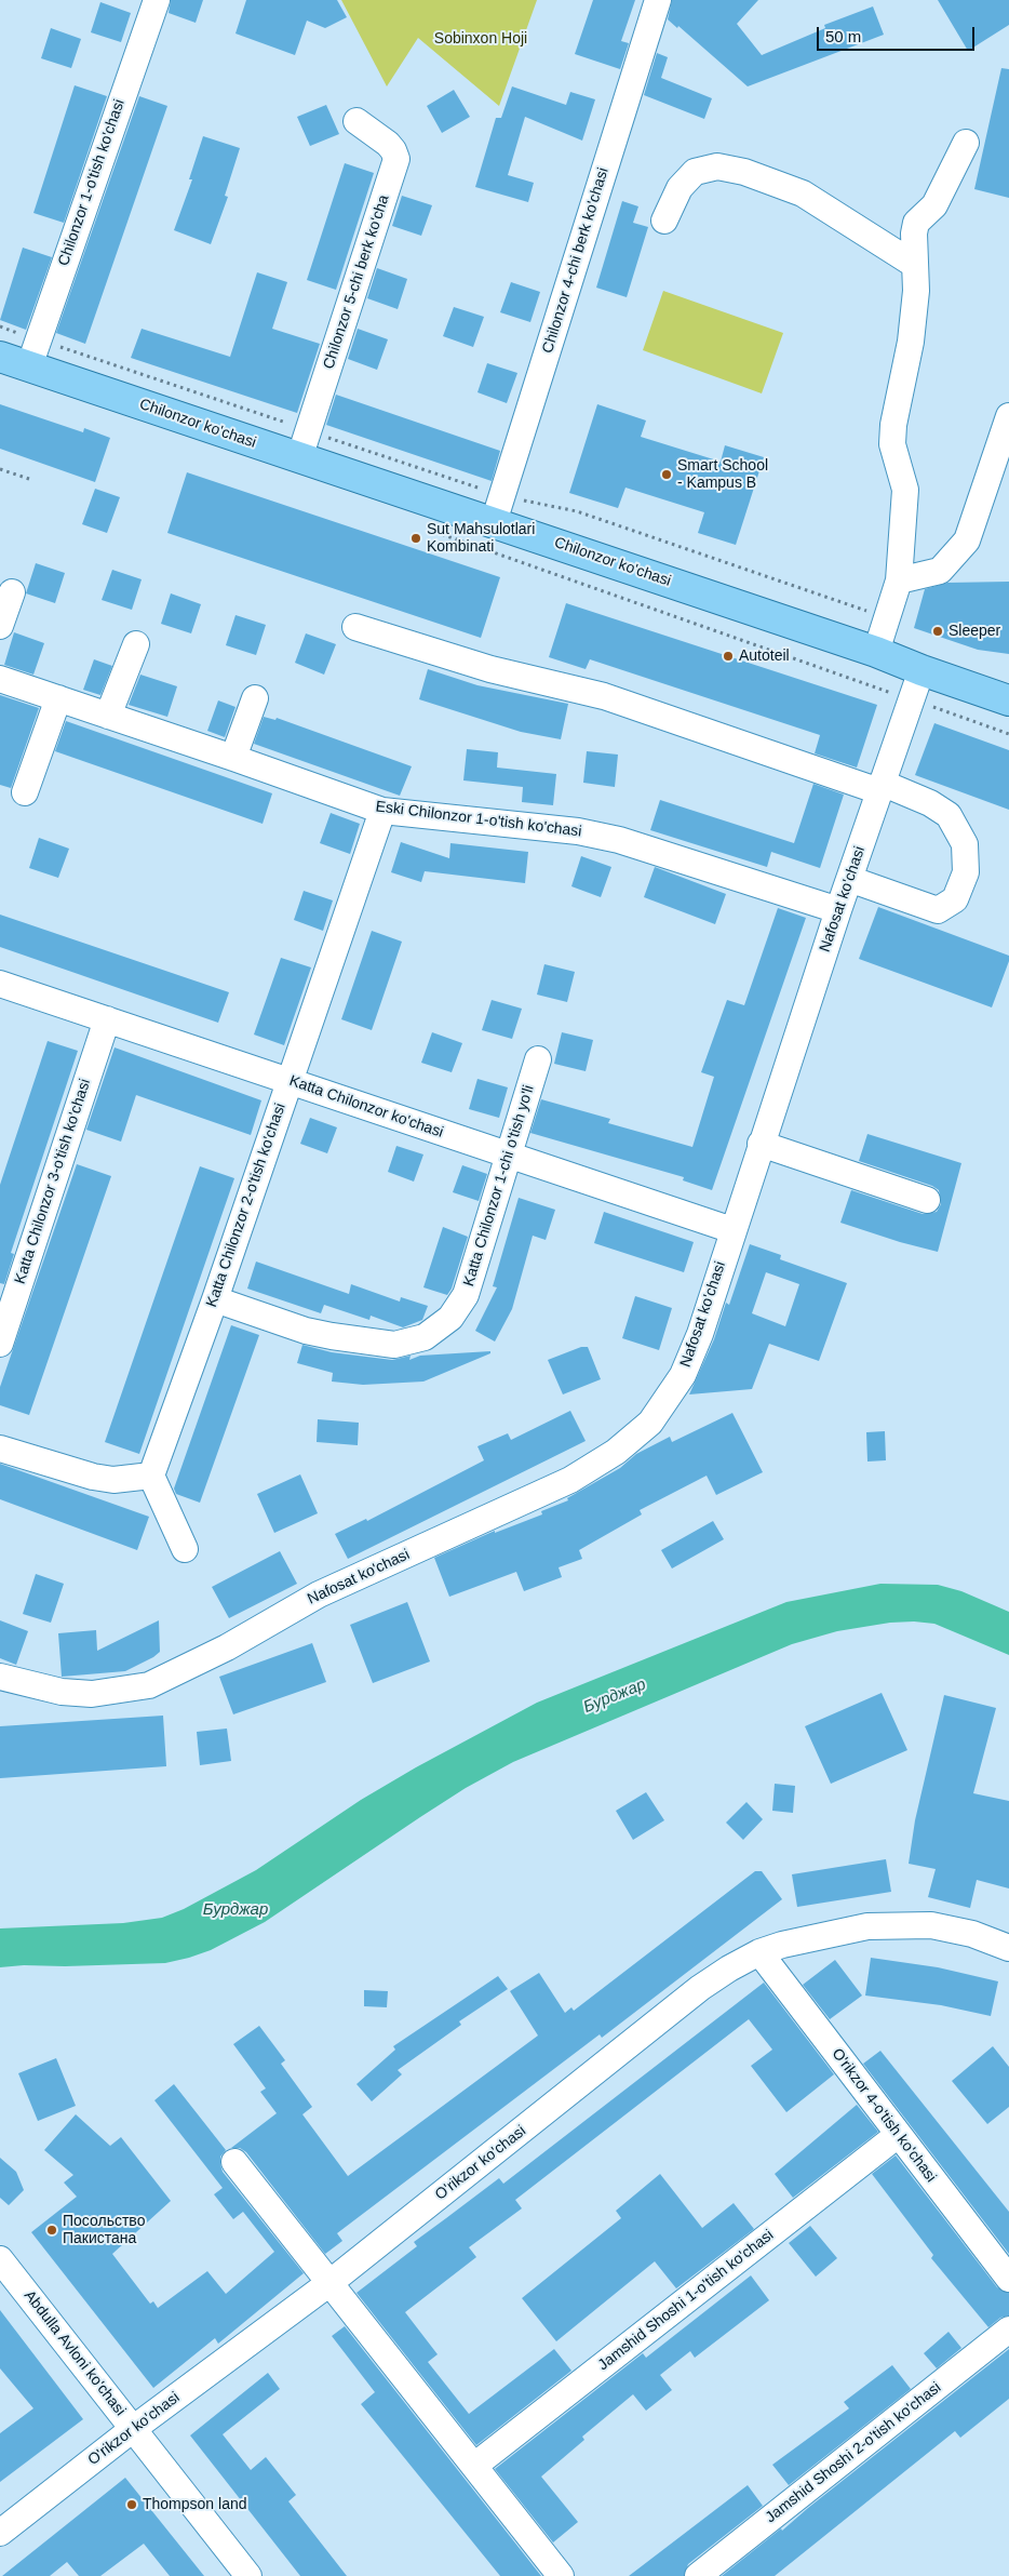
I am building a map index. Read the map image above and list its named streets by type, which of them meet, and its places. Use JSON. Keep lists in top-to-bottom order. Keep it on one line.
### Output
{"streets":{"main road":["Chilonzor ko'chasi"],"street":["Chilonzor 1-o'tish ko'chasi","Chilonzor 4-chi berk ko'chasi","Chilonzor 5-chi berk ko'cha","Eski Chilonzor 1-o'tish ko'chasi","Nafosat ko'chasi","Katta Chilonzor ko'chasi","Katta Chilonzor 3-o'tish ko'chasi","Katta Chilonzor 1-chi o'tish yo'li","Katta Chilonzor 2-o'tish ko'chasi","O'rikzor 4-o'tish ko'chasi","O'rikzor ko'chasi","Jamshid Shoshi 1-o'tish ko'chasi","Abdulla Avloni ko'chasi","Jamshid Shoshi 2-o'tish ko'chasi"]},"crossings":[["Chilonzor 1-o'tish ko'chasi","Chilonzor ko'chasi"],["Chilonzor 4-chi berk ko'chasi","Chilonzor ko'chasi"],["Chilonzor 5-chi berk ko'cha","Chilonzor ko'chasi"],["Chilonzor ko'chasi","Nafosat ko'chasi"],["Eski Chilonzor 1-o'tish ko'chasi","Nafosat ko'chasi"],["Eski Chilonzor 1-o'tish ko'chasi","Katta Chilonzor 2-o'tish ko'chasi"],["Nafosat ko'chasi","Katta Chilonzor ko'chasi"],["Katta Chilonzor ko'chasi","Katta Chilonzor 3-o'tish ko'chasi"],["Katta Chilonzor ko'chasi","Katta Chilonzor 1-chi o'tish yo'li"],["Katta Chilonzor ko'chasi","Katta Chilonzor 2-o'tish ko'chasi"],["Katta Chilonzor 1-chi o'tish yo'li","Katta Chilonzor 2-o'tish ko'chasi"],["O'rikzor 4-o'tish ko'chasi","O'rikzor ko'chasi"],["O'rikzor 4-o'tish ko'chasi","Jamshid Shoshi 1-o'tish ko'chasi"],["O'rikzor ko'chasi","Abdulla Avloni ko'chasi"]],"water":["Бурджар"],"parks":["Sobinxon Hoji"],"places":["Smart School - Kampus B","Sut Mahsulotlari Kombinati","Sleeper","Autoteil","Посольство Пакистана","Thompson land"],"scale_bar":"50 m"}
